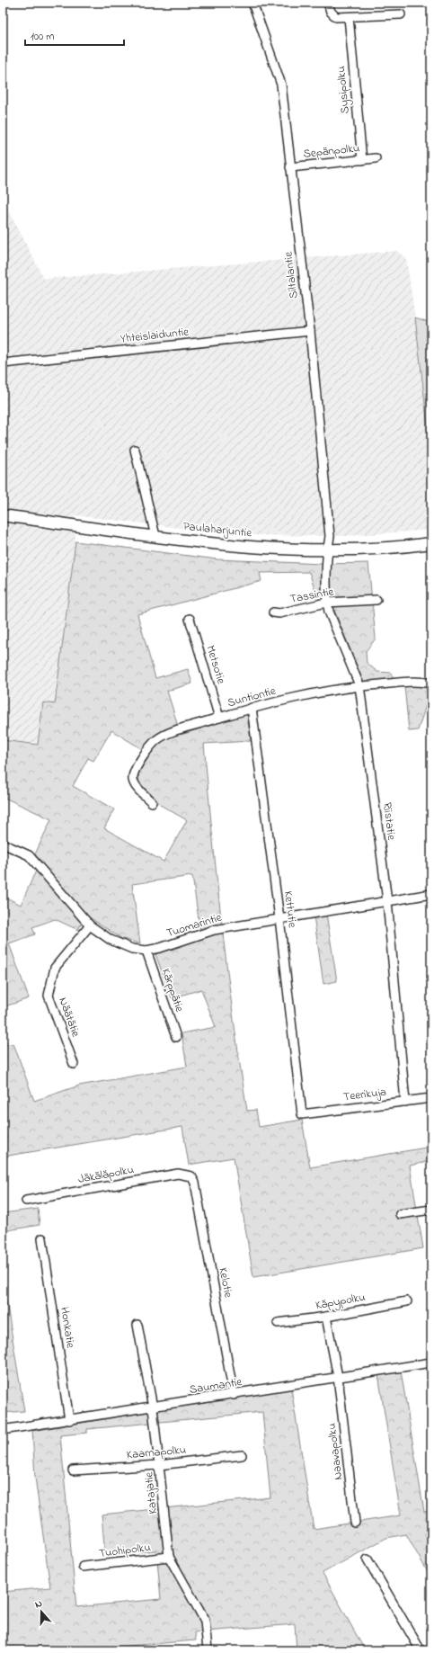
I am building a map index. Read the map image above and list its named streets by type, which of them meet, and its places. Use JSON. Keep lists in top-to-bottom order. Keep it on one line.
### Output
{"streets":{"main road":["Paulaharjuntie"],"street":["Sysipolku","Sepänpolku","Siltalantie","Yhteislaiduntie","Tassintie","Metsotie","Suntiontie","Riistatie","Kettutie","Tuomarintie","Kärppätie","Näätätie","Teerikuja","Jäkäläpolku","Kelotie","Käpypolku","Honkatie","Saumantie","Naavapolku","Kaarnapolku","Katajatie","Tuohipolku"]},"crossings":[["Sysipolku","Sepänpolku"],["Sepänpolku","Siltalantie"],["Siltalantie","Yhteislaiduntie"],["Siltalantie","Paulaharjuntie"],["Siltalantie","Riistatie"],["Paulaharjuntie","Riistatie"],["Tassintie","Riistatie"],["Metsotie","Suntiontie"],["Suntiontie","Riistatie"],["Suntiontie","Kettutie"],["Riistatie","Tuomarintie"],["Riistatie","Teerikuja"],["Kettutie","Tuomarintie"],["Kettutie","Teerikuja"],["Tuomarintie","Kärppätie"],["Tuomarintie","Näätätie"],["Jäkäläpolku","Kelotie"],["Kelotie","Saumantie"],["Käpypolku","Naavapolku"],["Honkatie","Saumantie"],["Saumantie","Naavapolku"],["Saumantie","Katajatie"],["Kaarnapolku","Katajatie"],["Katajatie","Tuohipolku"]],"scale_bar":"100 m","north":"top"}
